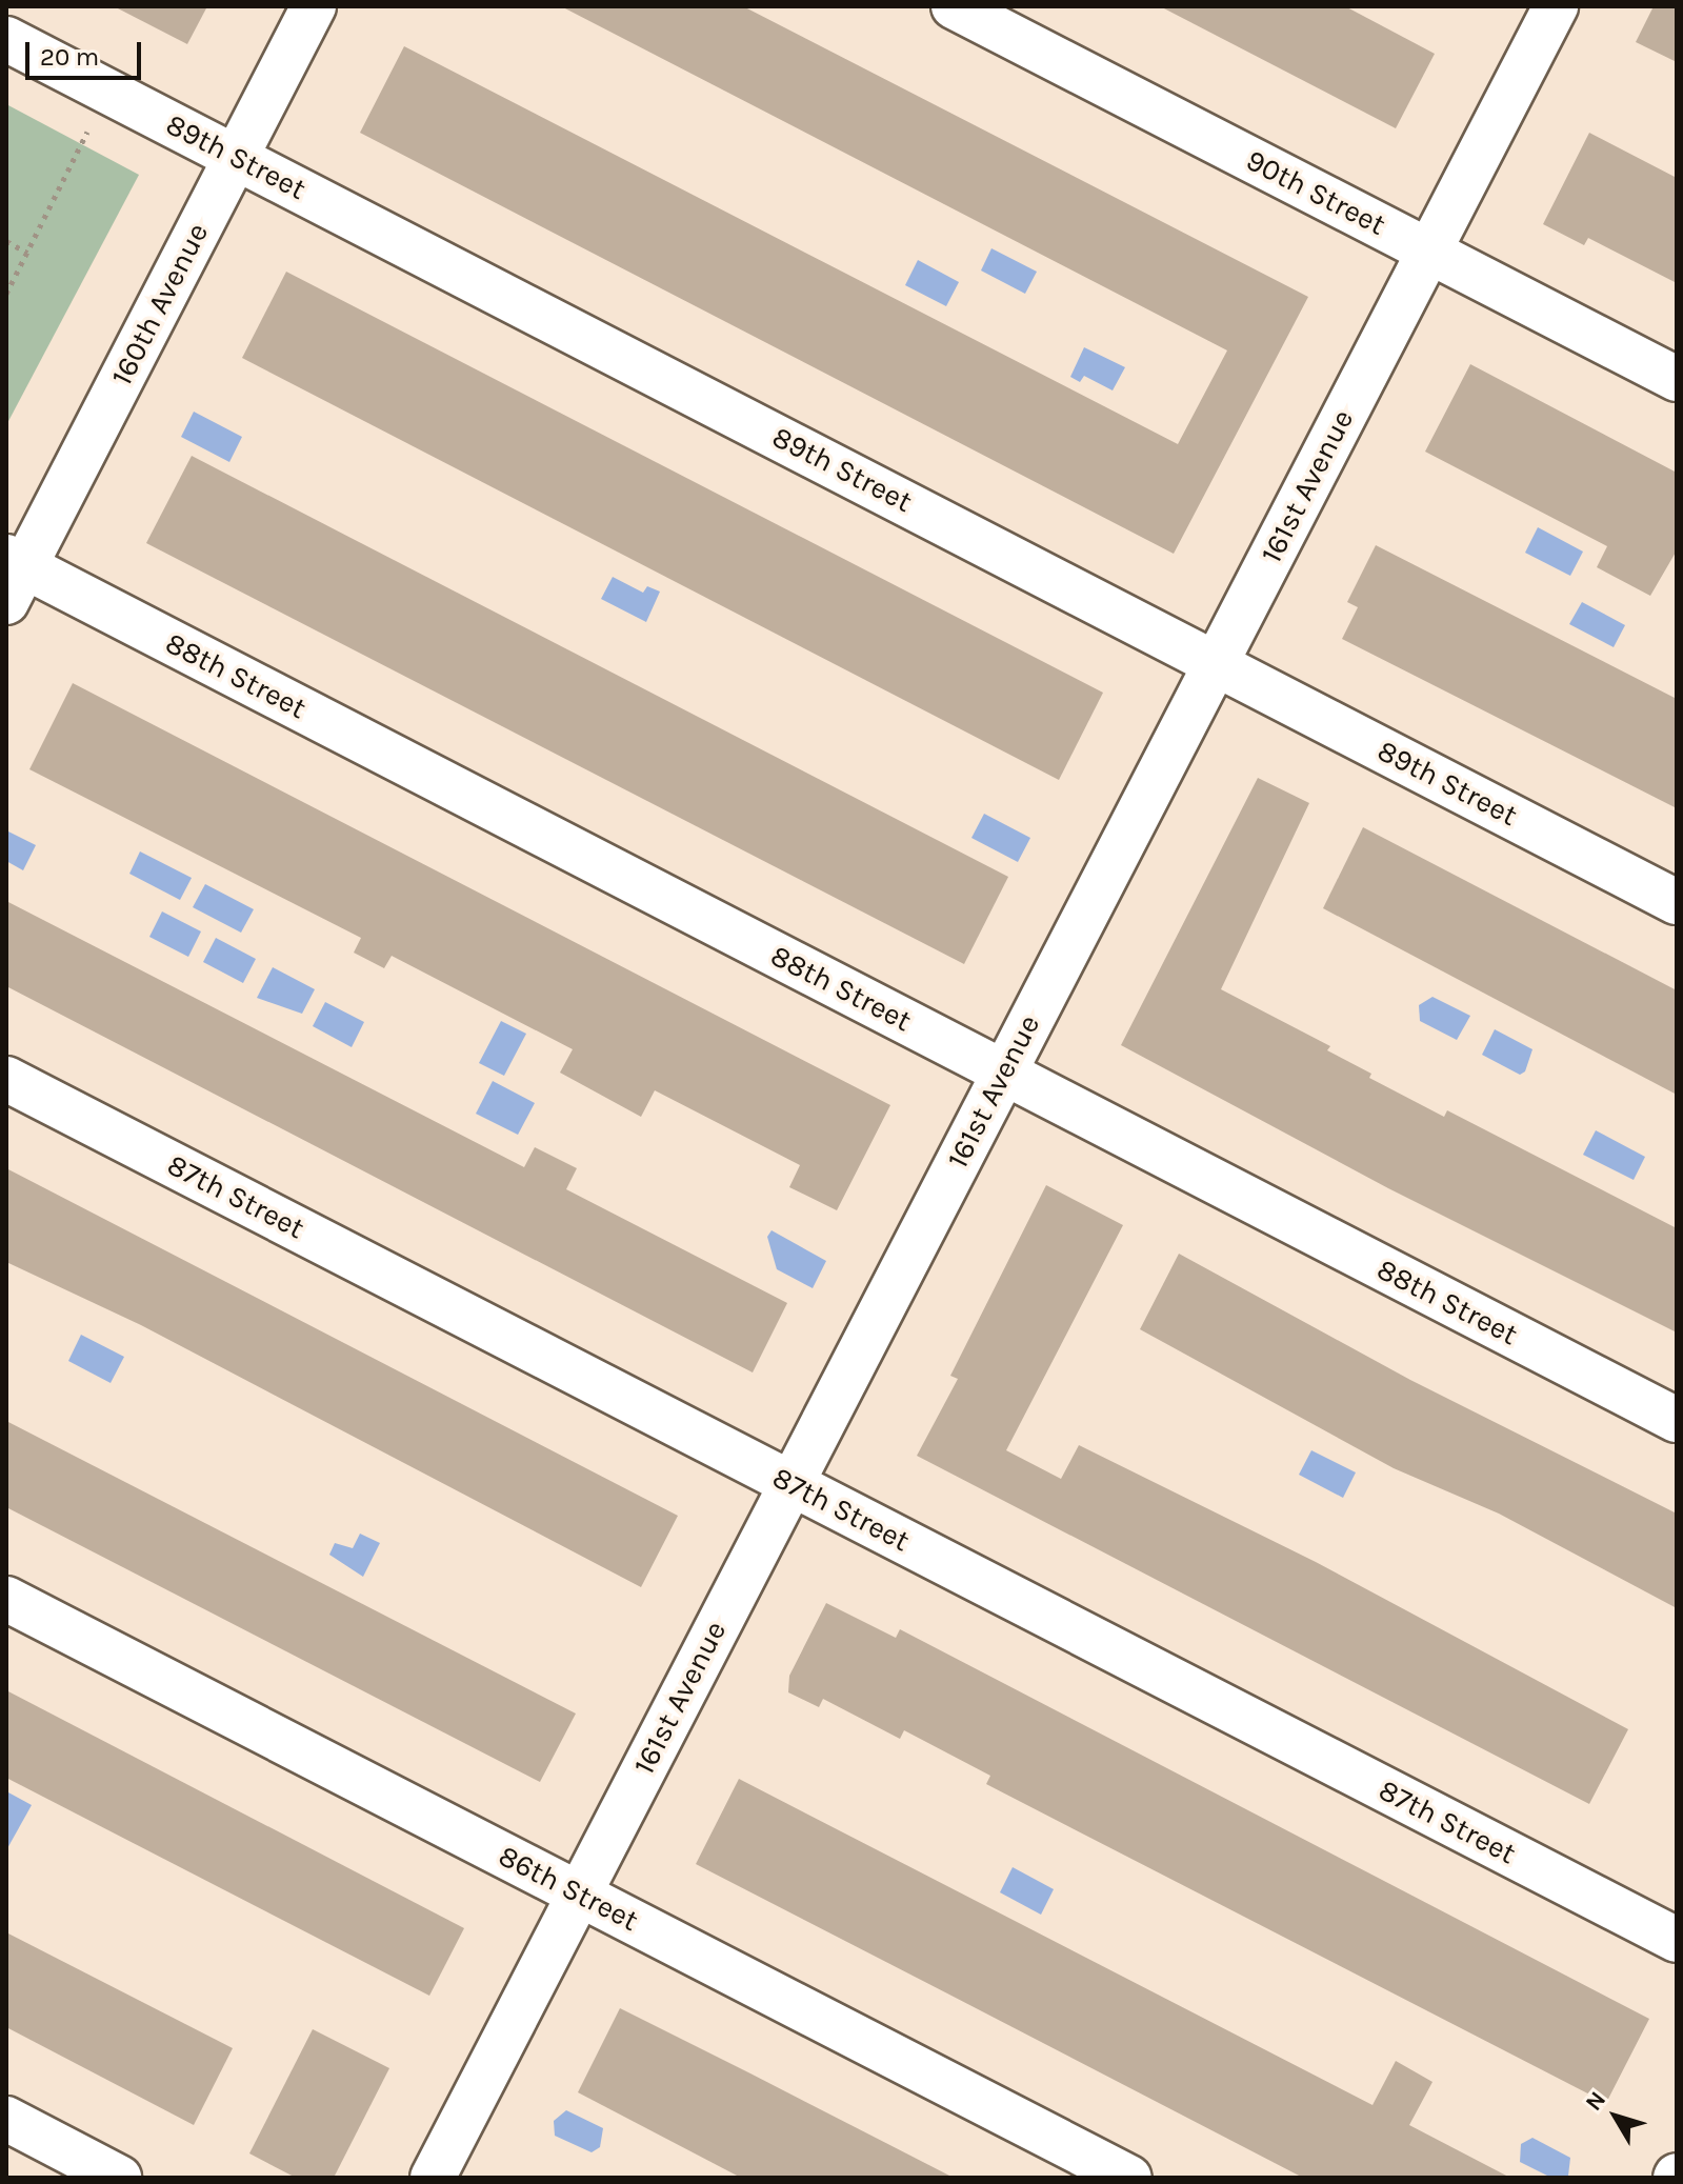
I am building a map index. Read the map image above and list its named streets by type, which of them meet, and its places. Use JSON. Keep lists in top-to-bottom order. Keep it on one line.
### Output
{"streets":{"street":["89th Street","90th Street","160th Avenue","161st Avenue","88th Street","87th Street","86th Street"]},"crossings":[["89th Street","160th Avenue"],["89th Street","161st Avenue"],["90th Street","161st Avenue"],["160th Avenue","88th Street"],["161st Avenue","88th Street"],["161st Avenue","87th Street"],["161st Avenue","86th Street"]],"scale_bar":"20 m","north":"top left"}
